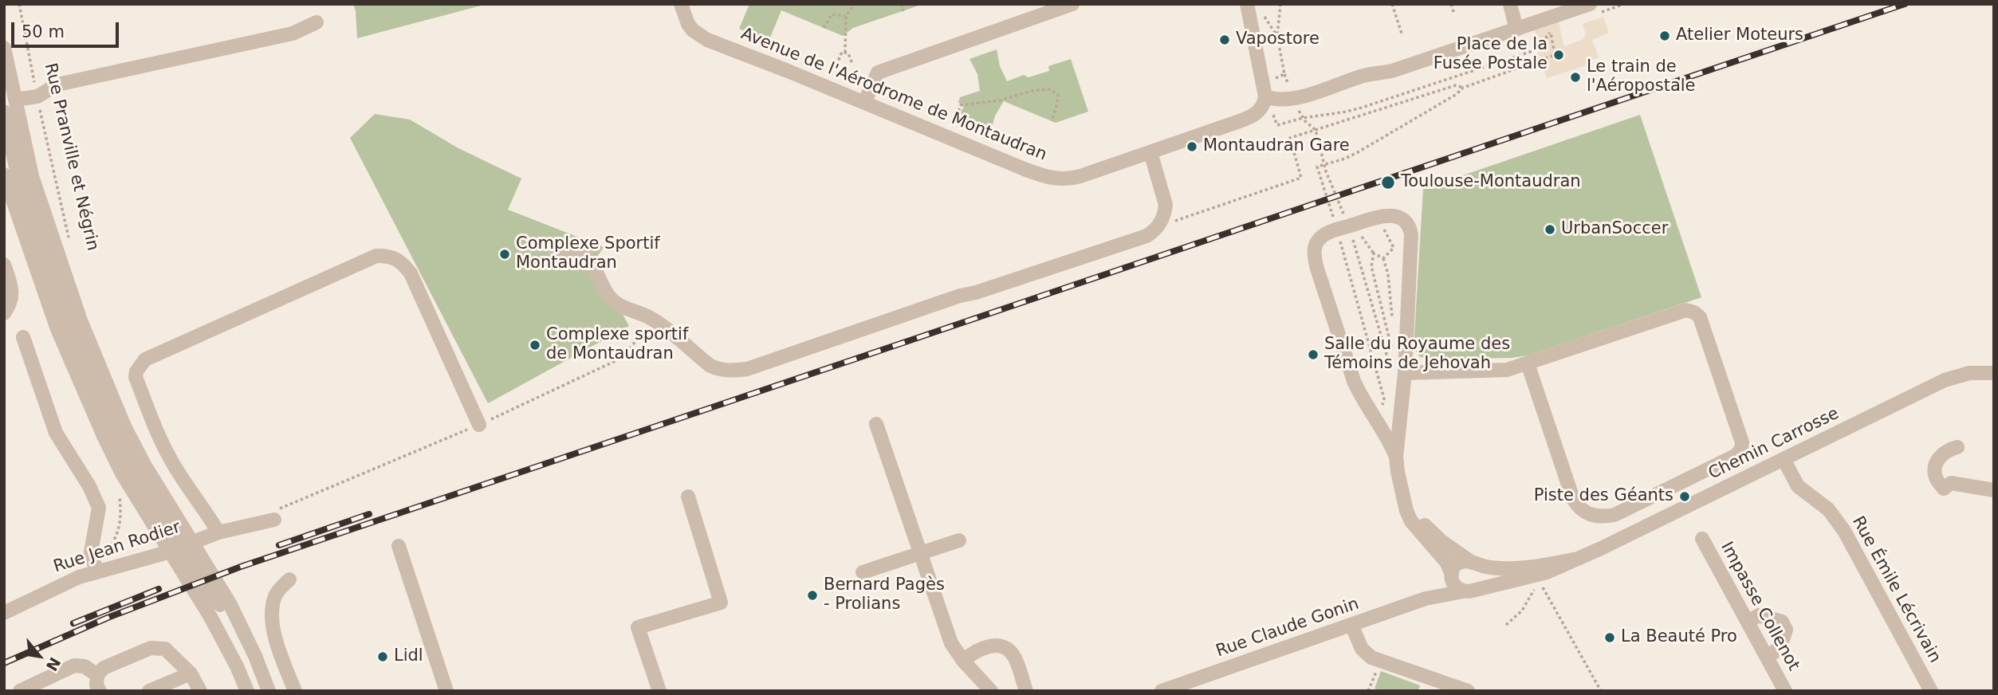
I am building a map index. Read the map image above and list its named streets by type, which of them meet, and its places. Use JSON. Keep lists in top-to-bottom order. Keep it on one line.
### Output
{"streets":{"street":["Avenue de l'Aérodrome de Montaudran","Chemin Carrosse","Rue Jean Rodier","Rue Émile Lécrivain","Impasse Collenot","Rue Claude Gonin"],"path":["Rue Pranville et Négrin"]},"crossings":[["Chemin Carrosse","Rue Émile Lécrivain"],["Chemin Carrosse","Rue Claude Gonin"]],"places":["Atelier Moteurs","Vapostore","Place de la Fusée Postale","Le train de l'Aéropostale","Montaudran Gare","Toulouse-Montaudran","UrbanSoccer","Complexe Sportif Montaudran","Complexe sportif de Montaudran","Salle du Royaume des Témoins de Jehovah","Piste des Géants","Bernard Pagès - Prolians","La Beauté Pro","Lidl"],"scale_bar":"50 m","north":"bottom right"}
